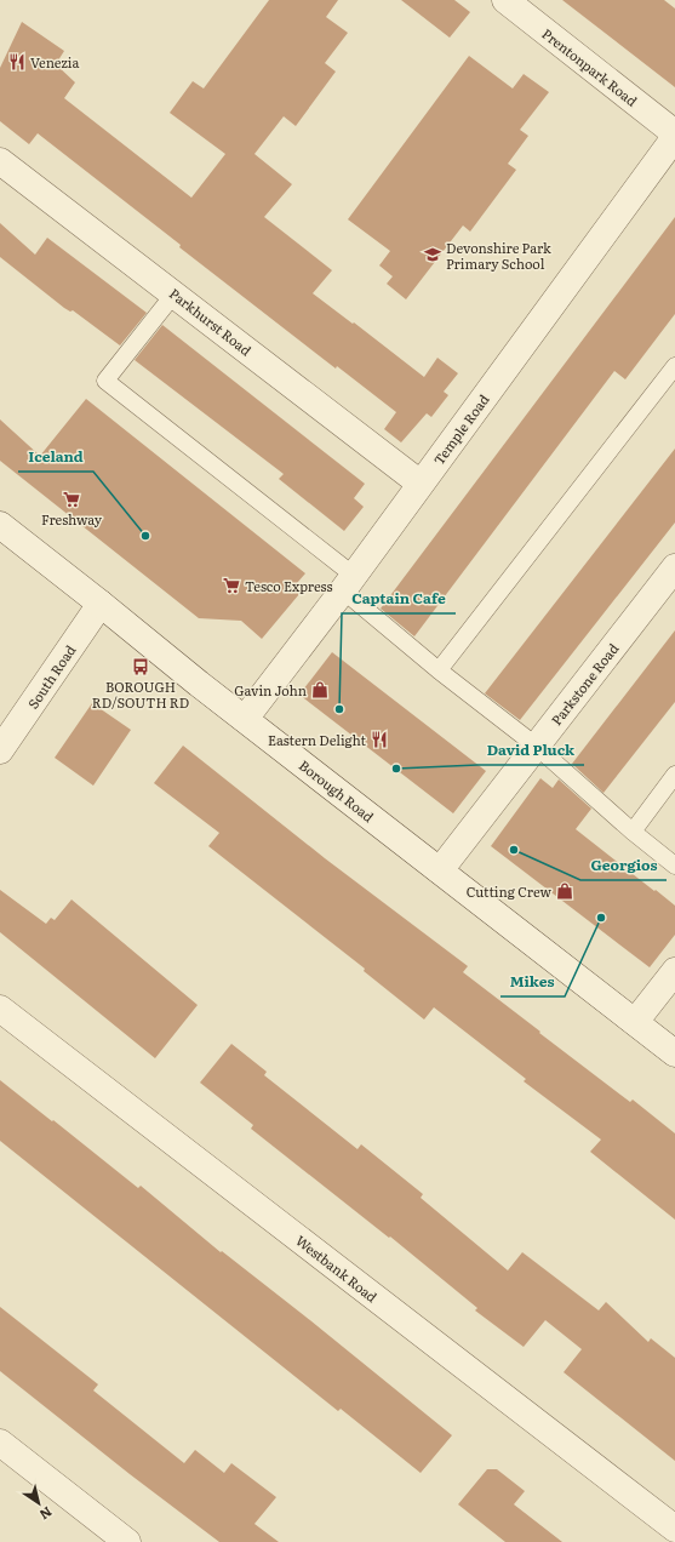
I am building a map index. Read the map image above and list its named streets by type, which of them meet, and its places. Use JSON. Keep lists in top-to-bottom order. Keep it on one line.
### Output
{"streets":{"street":["Prentonpark Road","Parkhurst Road","Temple Road","South Road","Parkstone Road","Borough Road","Westbank Road"]},"crossings":[["Prentonpark Road","Temple Road"],["Parkhurst Road","Temple Road"],["Temple Road","Borough Road"],["South Road","Borough Road"],["Parkstone Road","Borough Road"]],"places":{"restaurant":["Venezia","Eastern Delight"],"school or university":["Devonshire Park Primary School"],"supermarket":["Freshway","Tesco Express"],"other":["Iceland","Captain Cafe","David Pluck","Georgios","Mikes"],"bus stop":["BOROUGH RD/SOUTH RD"],"shop":["Gavin John","Cutting Crew"]},"north":"bottom right"}
